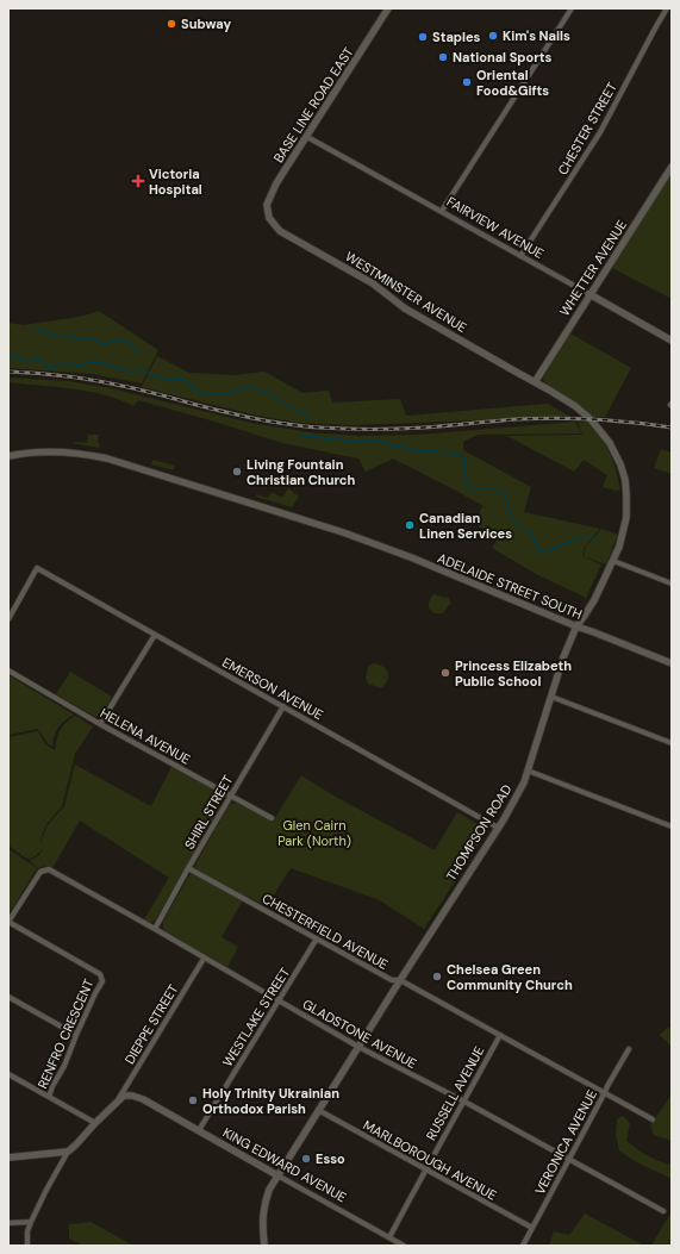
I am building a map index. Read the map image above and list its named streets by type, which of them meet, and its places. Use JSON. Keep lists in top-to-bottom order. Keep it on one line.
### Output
{"streets":{"street":["BASE LINE ROAD EAST","CHESTER STREET","FAIRVIEW AVENUE","WHETTER AVENUE","WESTMINSTER AVENUE","ADELAIDE STREET SOUTH","EMERSON AVENUE","HELENA AVENUE","SHIRL STREET","THOMPSON ROAD","CHESTERFIELD AVENUE","WESTLAKE STREET","DIEPPE STREET","RENFRO CRESCENT","GLADSTONE AVENUE","RUSSELL AVENUE","VERONICA AVENUE","MARLBOROUGH AVENUE","KING EDWARD AVENUE"]},"crossings":[["BASE LINE ROAD EAST","FAIRVIEW AVENUE"],["BASE LINE ROAD EAST","WESTMINSTER AVENUE"],["CHESTER STREET","FAIRVIEW AVENUE"],["FAIRVIEW AVENUE","WHETTER AVENUE"],["WHETTER AVENUE","WESTMINSTER AVENUE"],["WHETTER AVENUE","THOMPSON ROAD"],["WESTMINSTER AVENUE","THOMPSON ROAD"],["ADELAIDE STREET SOUTH","THOMPSON ROAD"],["EMERSON AVENUE","SHIRL STREET"],["EMERSON AVENUE","THOMPSON ROAD"],["HELENA AVENUE","SHIRL STREET"],["SHIRL STREET","CHESTERFIELD AVENUE"],["SHIRL STREET","GLADSTONE AVENUE"],["THOMPSON ROAD","CHESTERFIELD AVENUE"],["THOMPSON ROAD","GLADSTONE AVENUE"],["THOMPSON ROAD","MARLBOROUGH AVENUE"],["THOMPSON ROAD","KING EDWARD AVENUE"],["CHESTERFIELD AVENUE","WESTLAKE STREET"],["CHESTERFIELD AVENUE","RUSSELL AVENUE"],["CHESTERFIELD AVENUE","VERONICA AVENUE"],["WESTLAKE STREET","GLADSTONE AVENUE"],["WESTLAKE STREET","KING EDWARD AVENUE"],["DIEPPE STREET","GLADSTONE AVENUE"],["DIEPPE STREET","KING EDWARD AVENUE"],["RENFRO CRESCENT","GLADSTONE AVENUE"],["GLADSTONE AVENUE","RUSSELL AVENUE"],["GLADSTONE AVENUE","VERONICA AVENUE"],["RUSSELL AVENUE","MARLBOROUGH AVENUE"],["RUSSELL AVENUE","KING EDWARD AVENUE"],["VERONICA AVENUE","MARLBOROUGH AVENUE"]],"parks":["Glen Cairn Park (North)"],"places":{"other":["Subway","Kim's Nails","Staples","National Sports","Oriental Food&Gifts","Living Fountain Christian Church","Canadian Linen Services","Princess Elizabeth Public School","Chelsea Green Community Church","Holy Trinity Ukrainian Orthodox Parish","Esso"],"health":["Victoria Hospital"]}}
